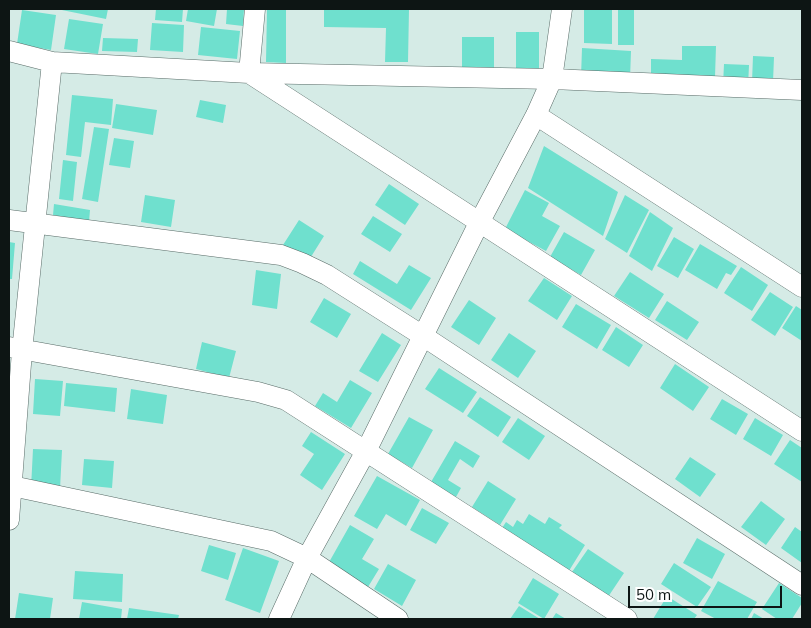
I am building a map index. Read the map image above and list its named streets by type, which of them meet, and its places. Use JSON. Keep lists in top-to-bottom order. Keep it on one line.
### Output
{"scale_bar":"50 m"}
